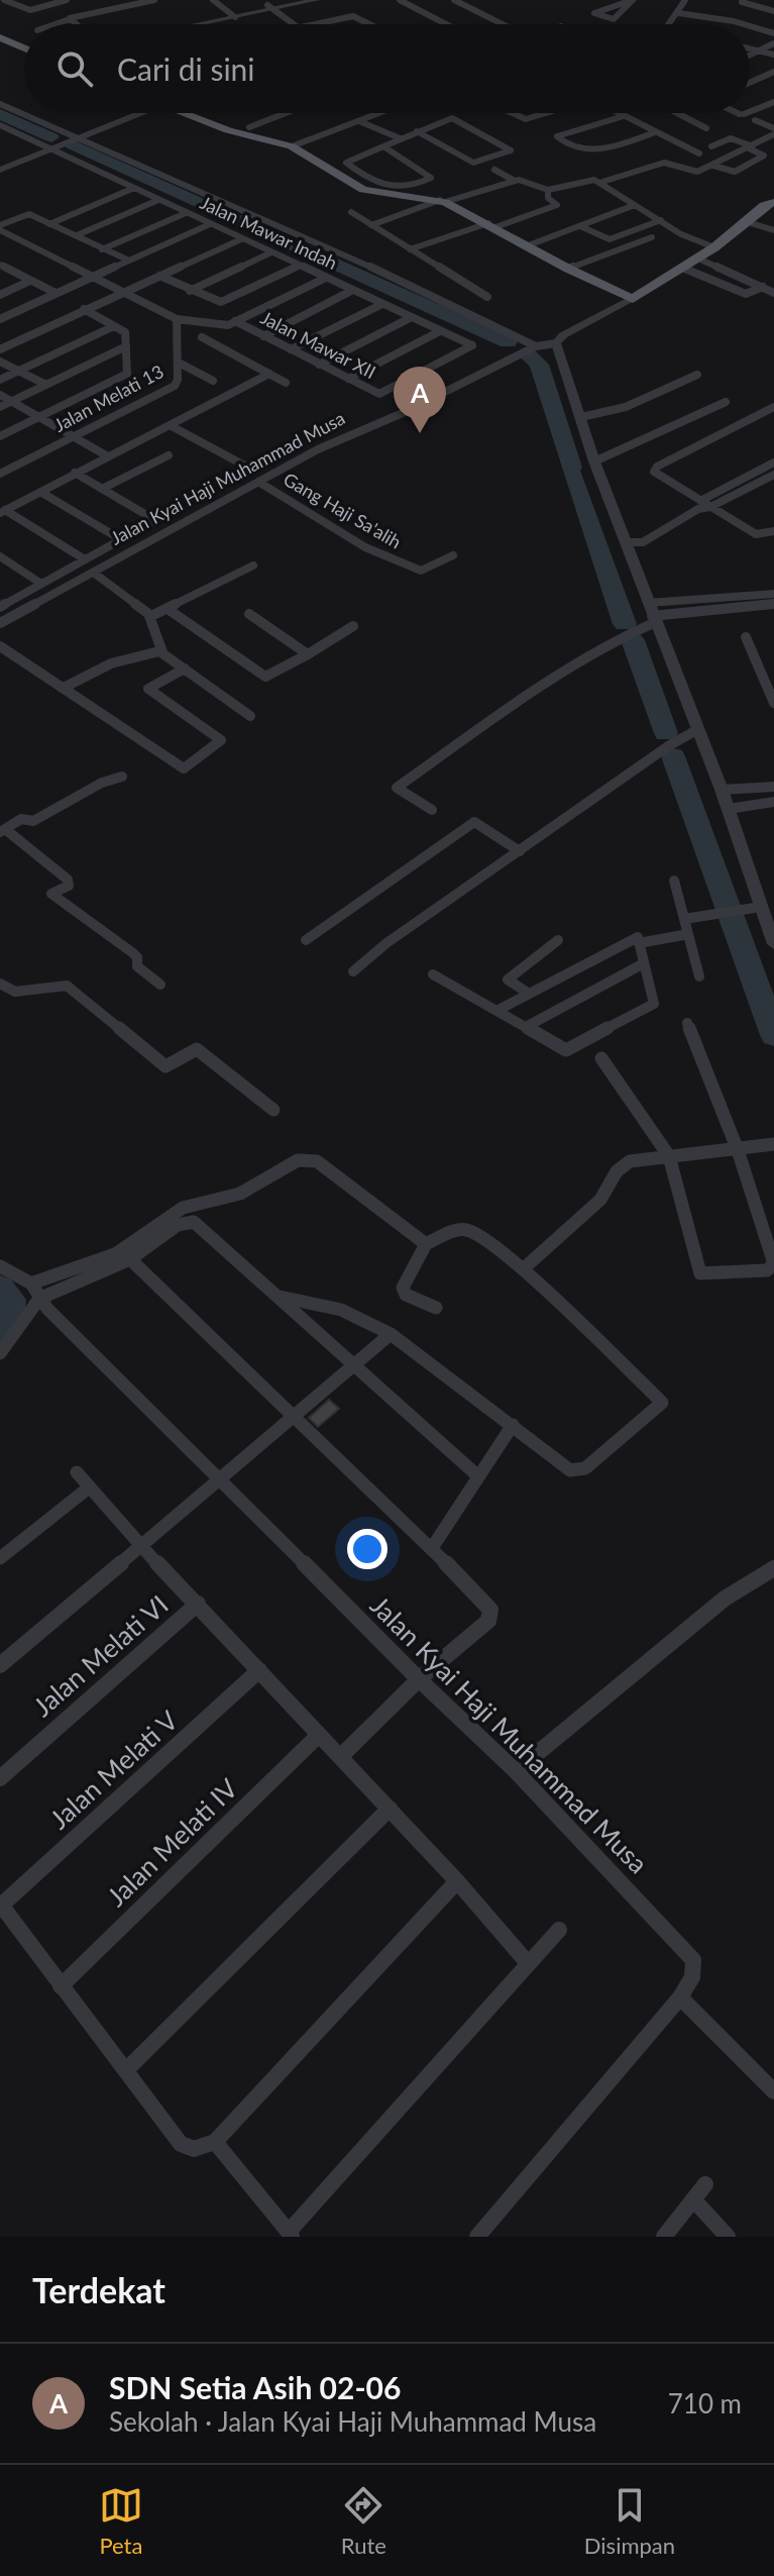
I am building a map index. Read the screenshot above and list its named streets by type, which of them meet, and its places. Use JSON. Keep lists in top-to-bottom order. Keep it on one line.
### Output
{"streets":{"street":["Jalan Mawar Indah","Jalan Mawar XII","Jalan Melati 13","Jalan Kyai Haji Muhammad Musa","Gang Haji Sa'alih","Jalan Melati VI","Jalan Melati V","Jalan Melati IV"]},"crossings":[["Jalan Mawar Indah","Jalan Mawar XII"],["Jalan Kyai Haji Muhammad Musa","Gang Haji Sa'alih"]],"page":{"search":"Cari di sini","pins":"A","heading":"Terdekat","list":[{"mark":"A","name":"SDN Setia Asih 02-06","note":"Sekolah · Jalan Kyai Haji Muhammad Musa","value":"710 m"}],"nav":["Peta","Rute","Disimpan"]}}
